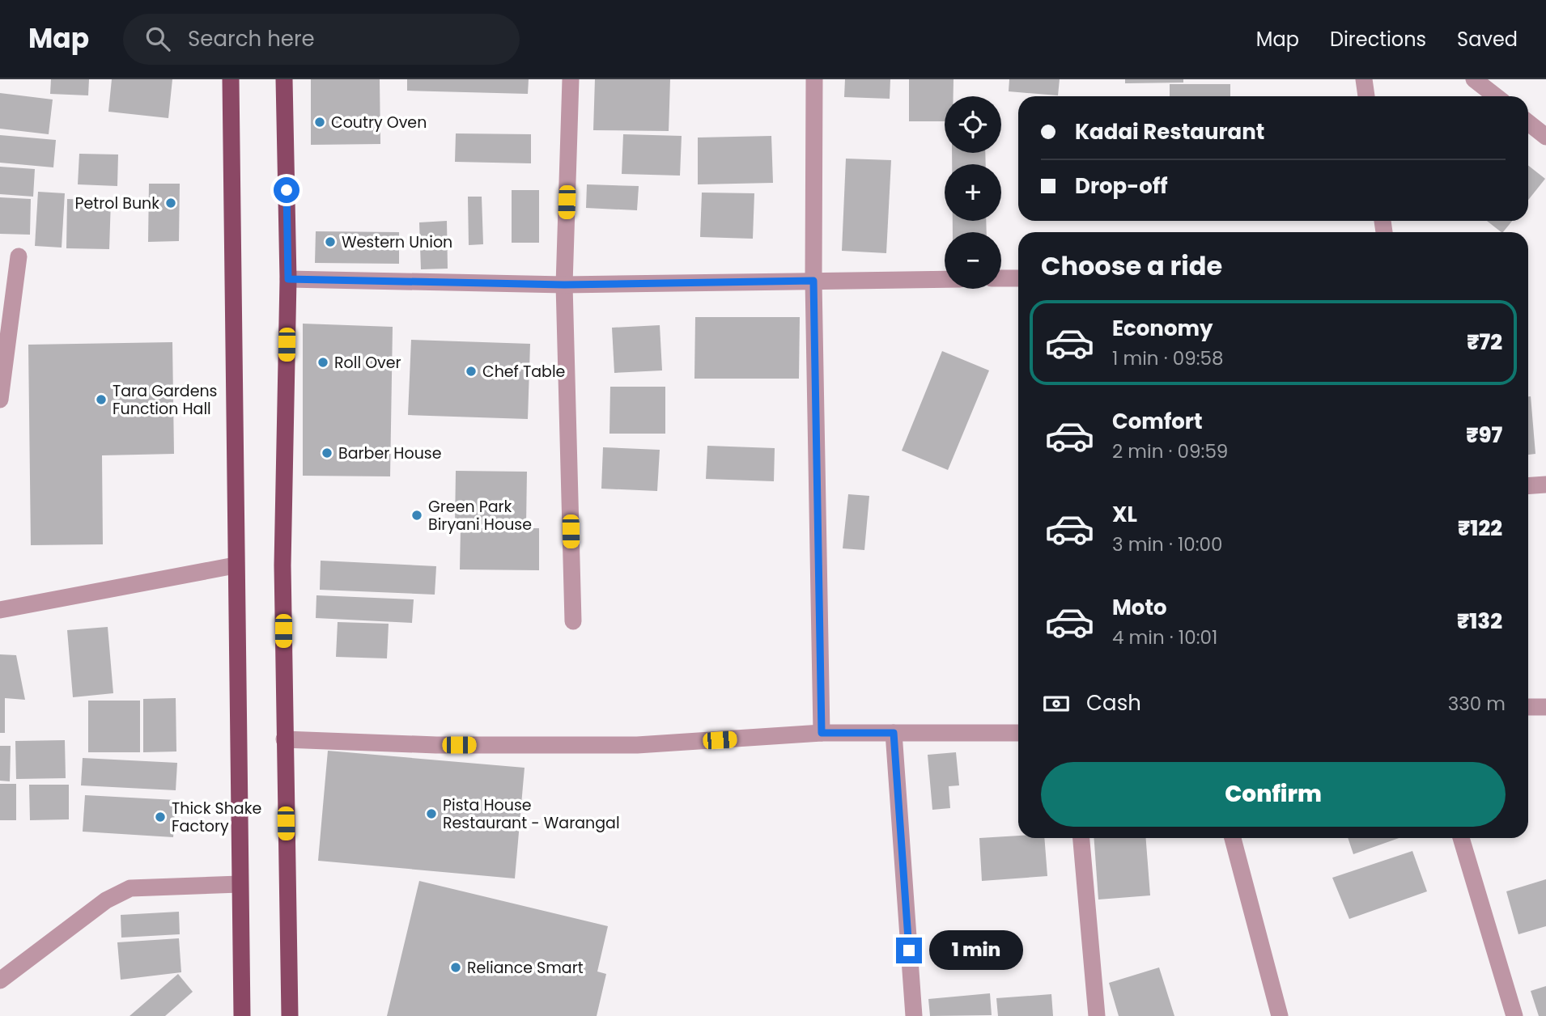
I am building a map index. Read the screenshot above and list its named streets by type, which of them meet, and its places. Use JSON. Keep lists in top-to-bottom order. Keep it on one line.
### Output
{"places":["Coutry Oven","Petrol Bunk","Western Union","Roll Over","Chef Table","Tara Gardens Function Hall","Barber House","Green Park Biryani House","Pista House Restaurant - Warangal","Thick Shake Factory","Reliance Smart"],"page":{"header":"Map","search":"Search here","nav":["Map","Directions","Saved"],"map_buttons":["+","−"],"banner":["Kadai Restaurant","Drop-off"],"heading":"Choose a ride","list":[{"name":"Economy","note":"1 min · 09:58","value":"₹72"},{"name":"Comfort","note":"2 min · 09:59","value":"₹97"},{"name":"XL","note":"3 min · 10:00","value":"₹122"},{"name":"Moto","note":"4 min · 10:01","value":"₹132"}],"pay":["Cash","330 m"],"buttons":"Confirm","bubble":"1 min"}}
